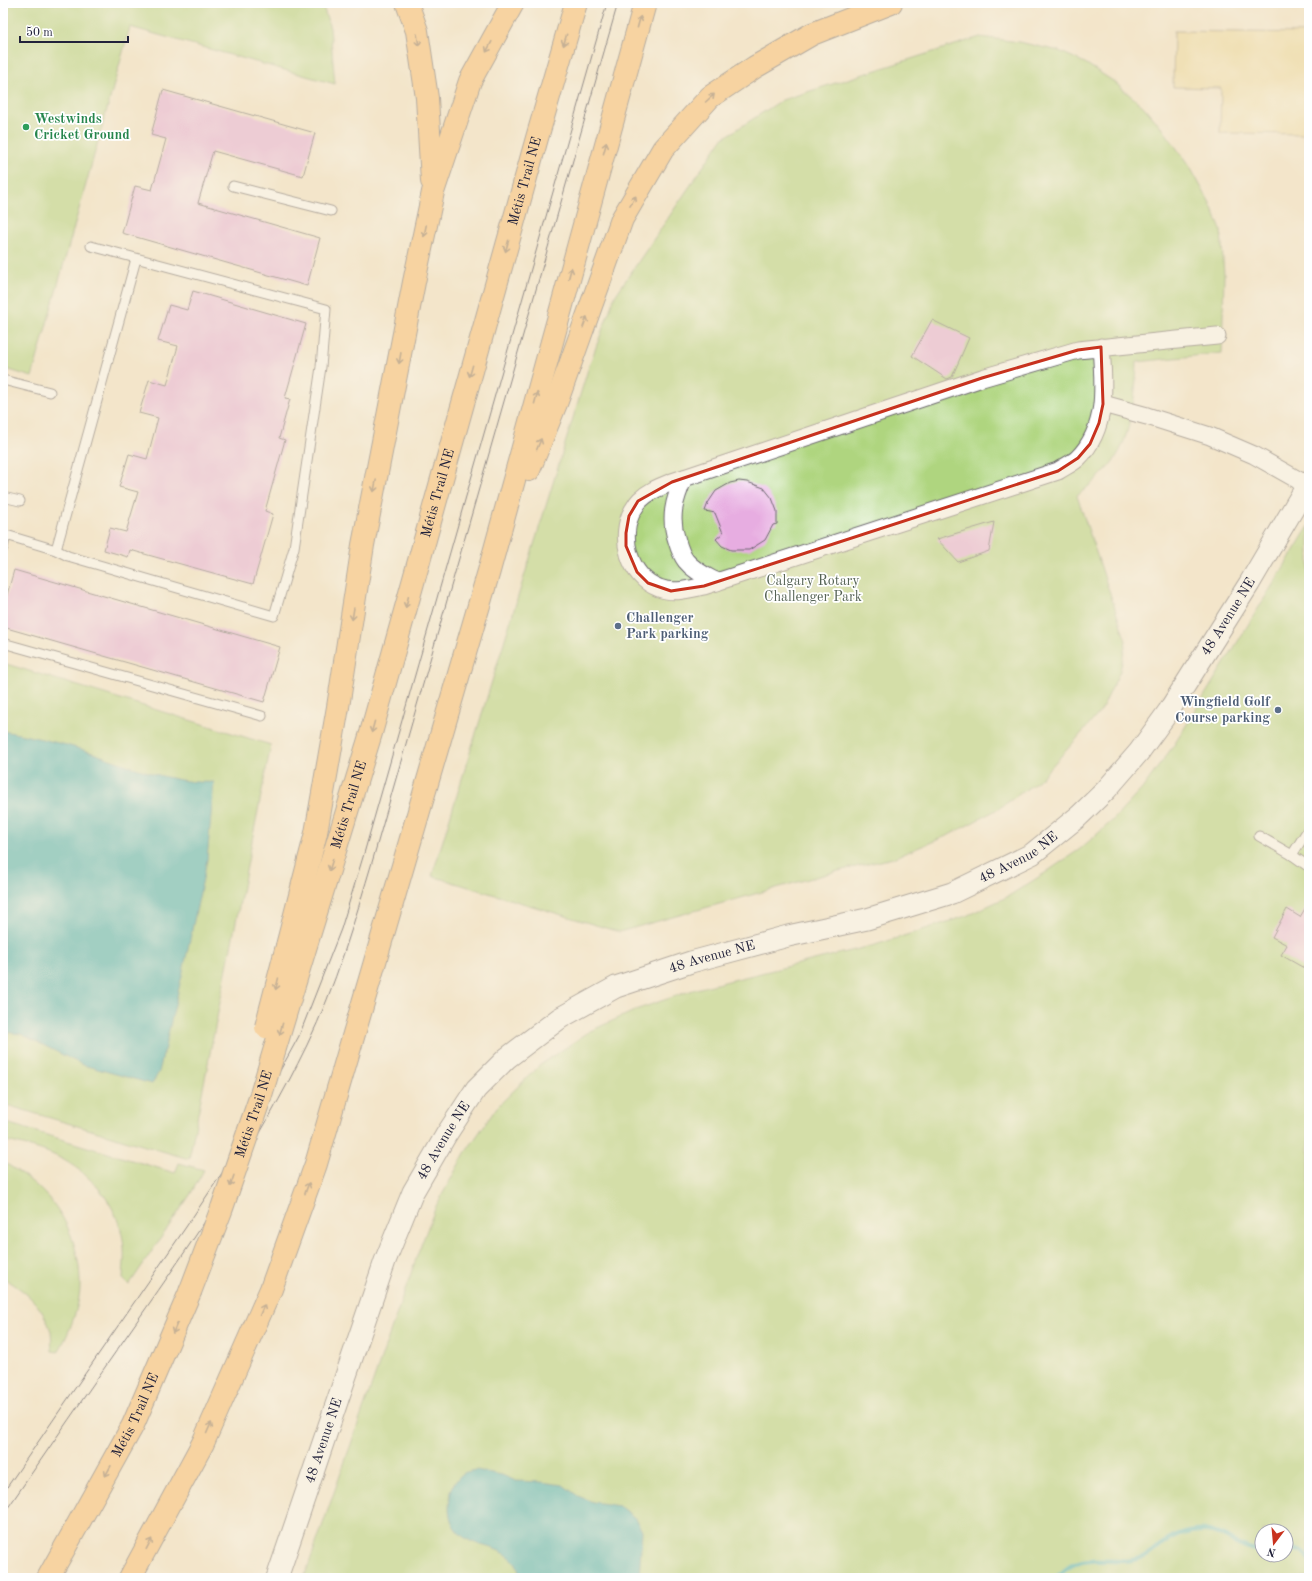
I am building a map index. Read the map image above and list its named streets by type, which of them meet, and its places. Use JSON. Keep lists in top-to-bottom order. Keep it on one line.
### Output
{"streets":{"main road":["Métis Trail NE"],"street":["48 Avenue NE"]},"parks":["Calgary Rotary Challenger Park"],"places":["Westwinds Cricket Ground","Challenger Park parking","Wingfield Golf Course parking"],"scale_bar":"50 m","north":"bottom"}
